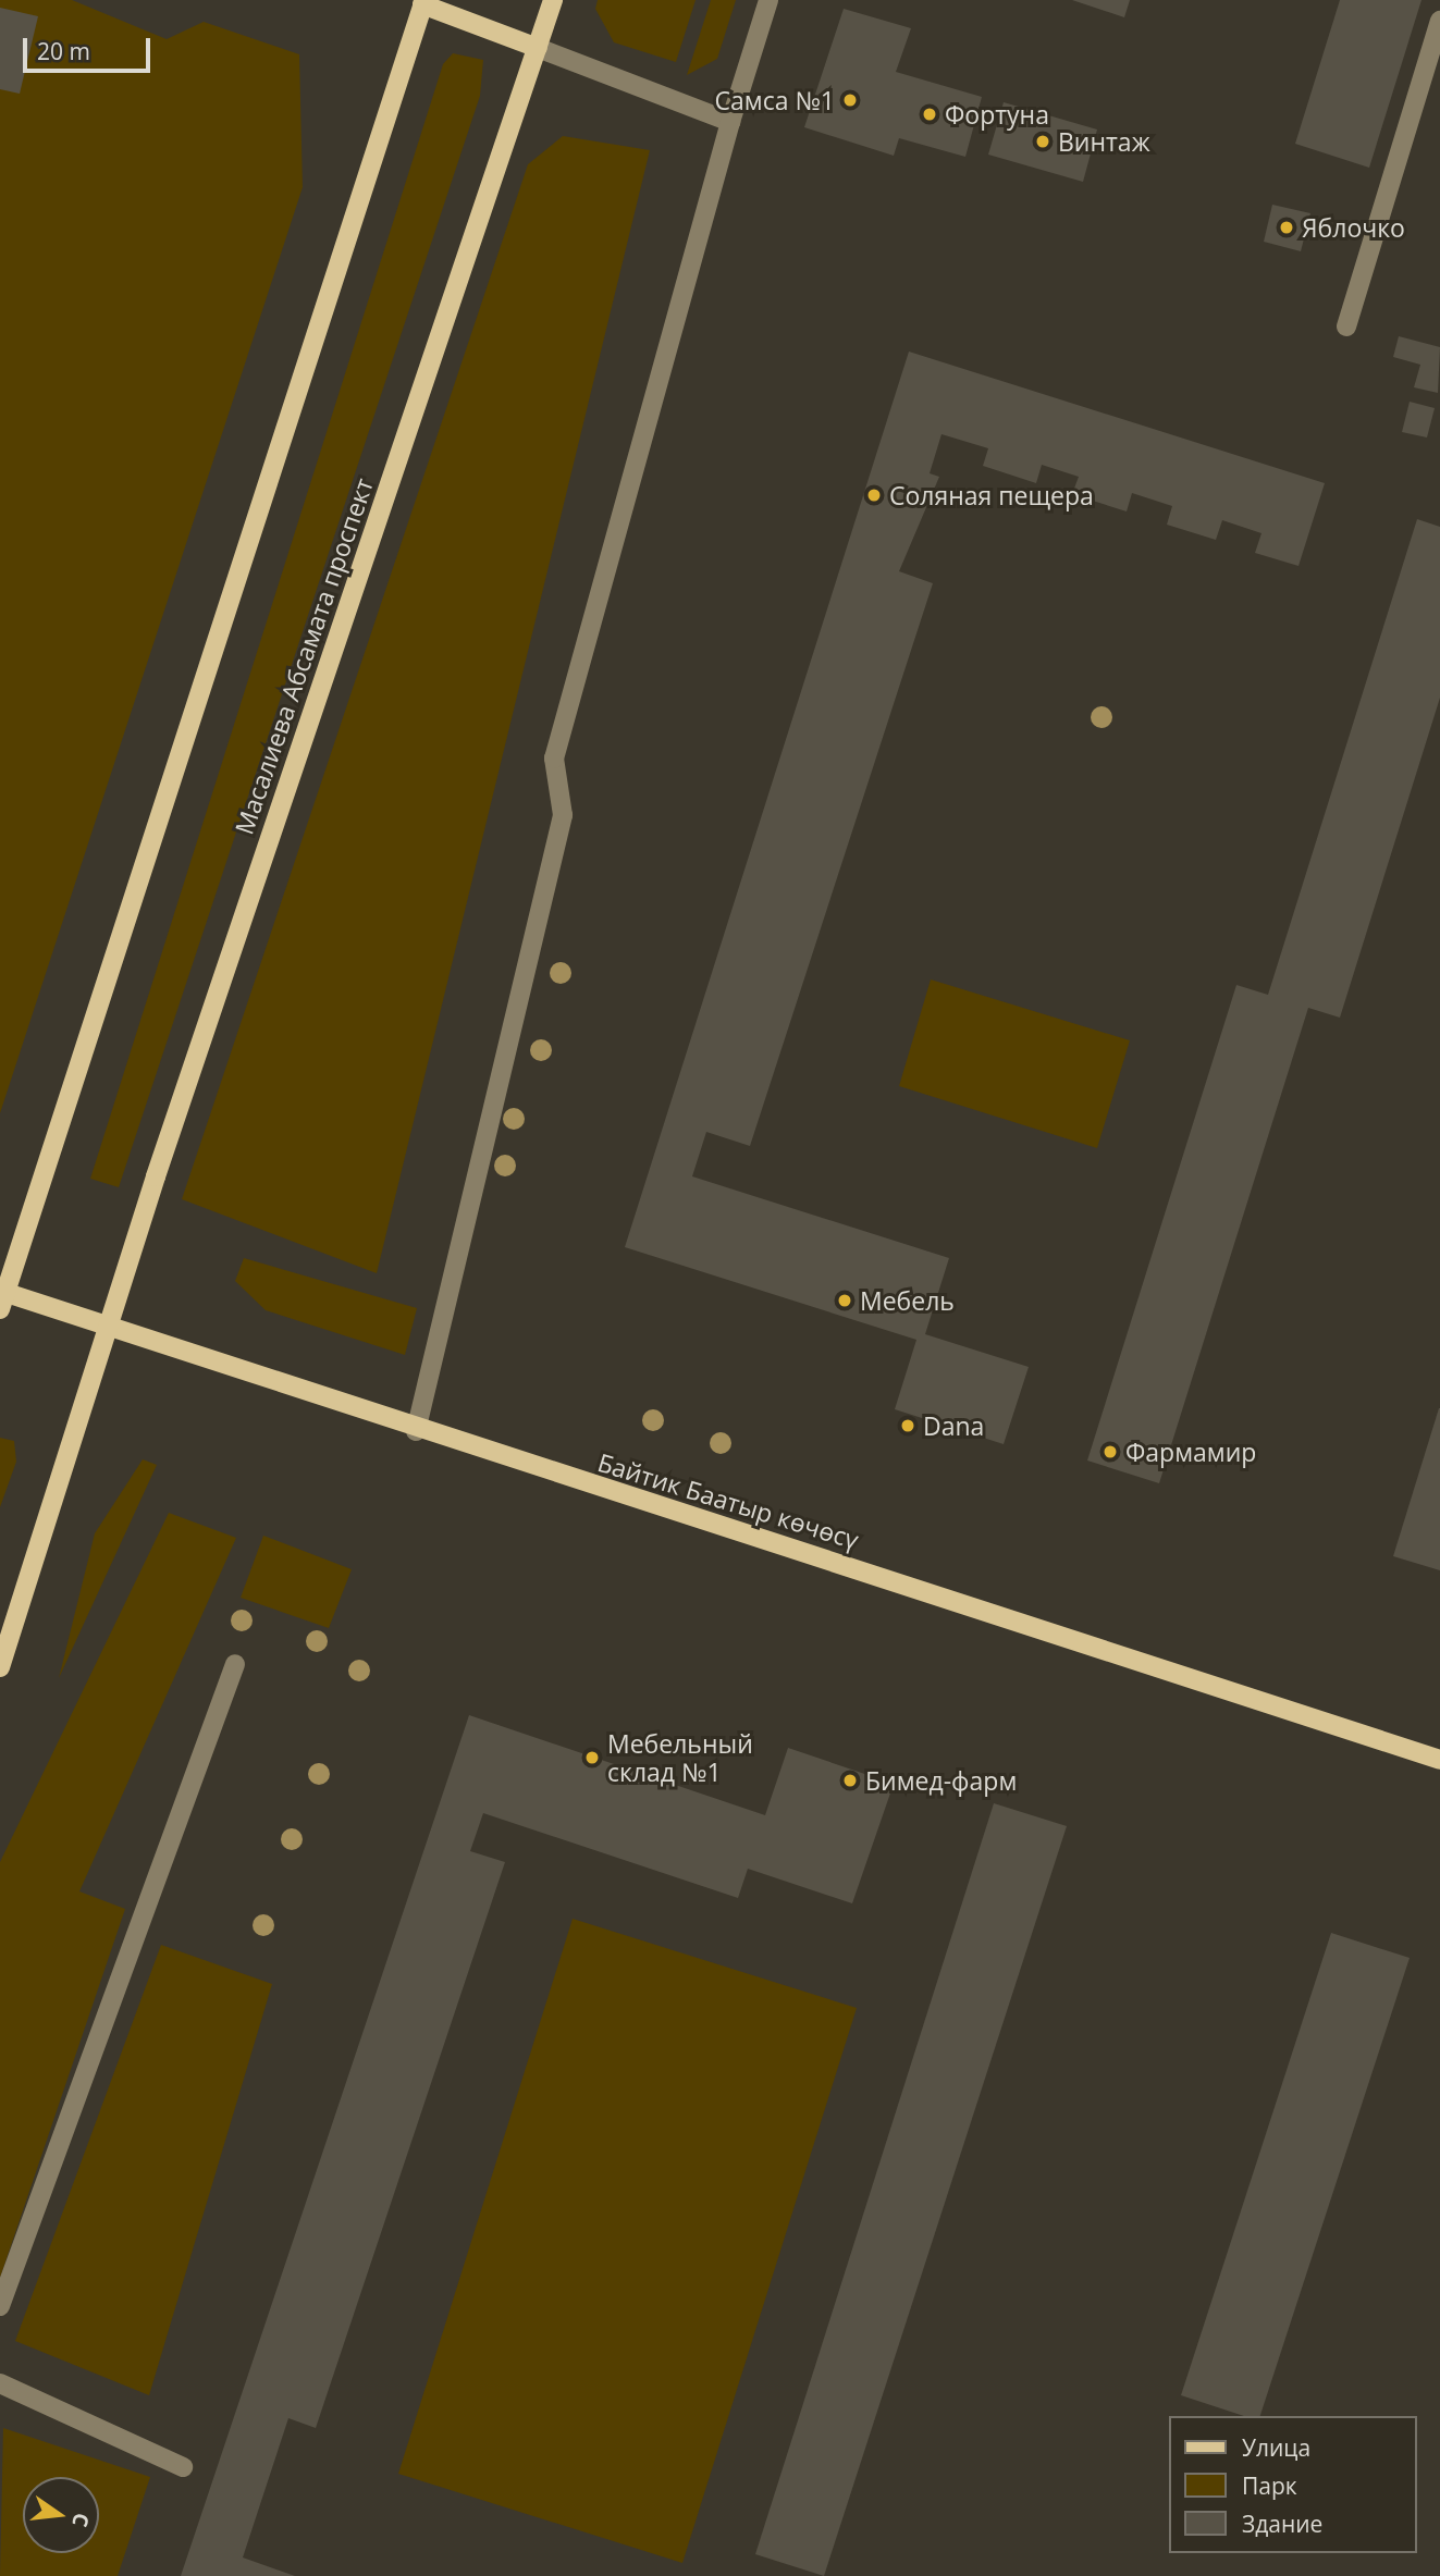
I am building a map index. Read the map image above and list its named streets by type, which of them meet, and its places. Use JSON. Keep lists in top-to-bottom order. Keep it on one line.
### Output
{"streets":{"main road":["Масалиева Абсамата проспект","Байтик Баатыр көчөсү"]},"crossings":[["Масалиева Абсамата проспект","Байтик Баатыр көчөсү"]],"places":["Самса №1","Фортуна","Винтаж","Яблочко","Соляная пещера","Мебель","Dana","Фармамир","Мебельный склад №1","Бимед-фарм"],"legend":["Улица","Парк","Здание"],"scale_bar":"20 m","north":"right"}
